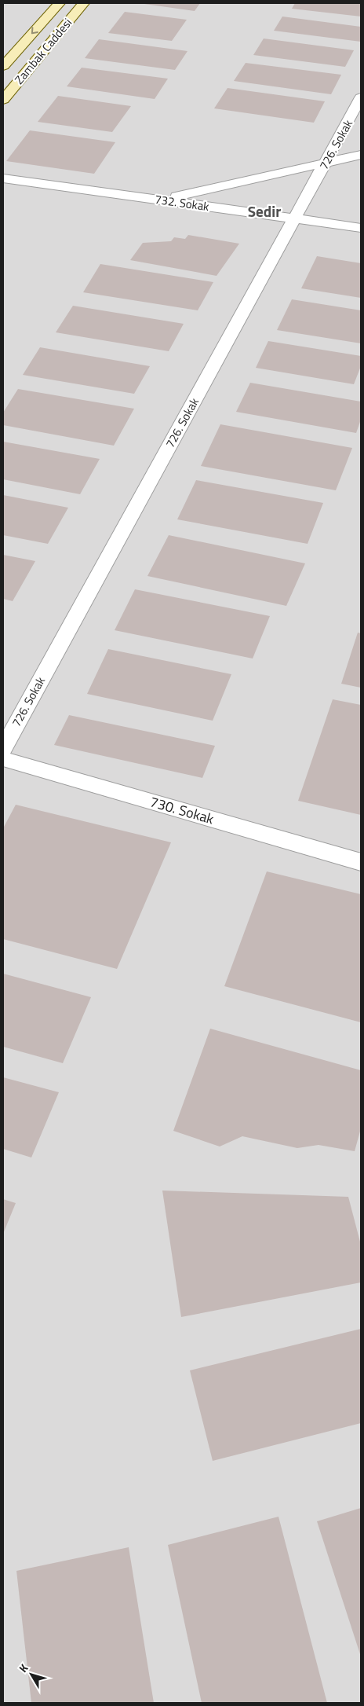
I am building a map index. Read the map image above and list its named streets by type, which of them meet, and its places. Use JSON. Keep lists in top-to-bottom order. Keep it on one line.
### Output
{"streets":{"street":["Zambak Caddesi","726. Sokak","732. Sokak","730. Sokak"]},"crossings":[["726. Sokak","732. Sokak"]],"districts":["Sedir"],"north":"top left"}
